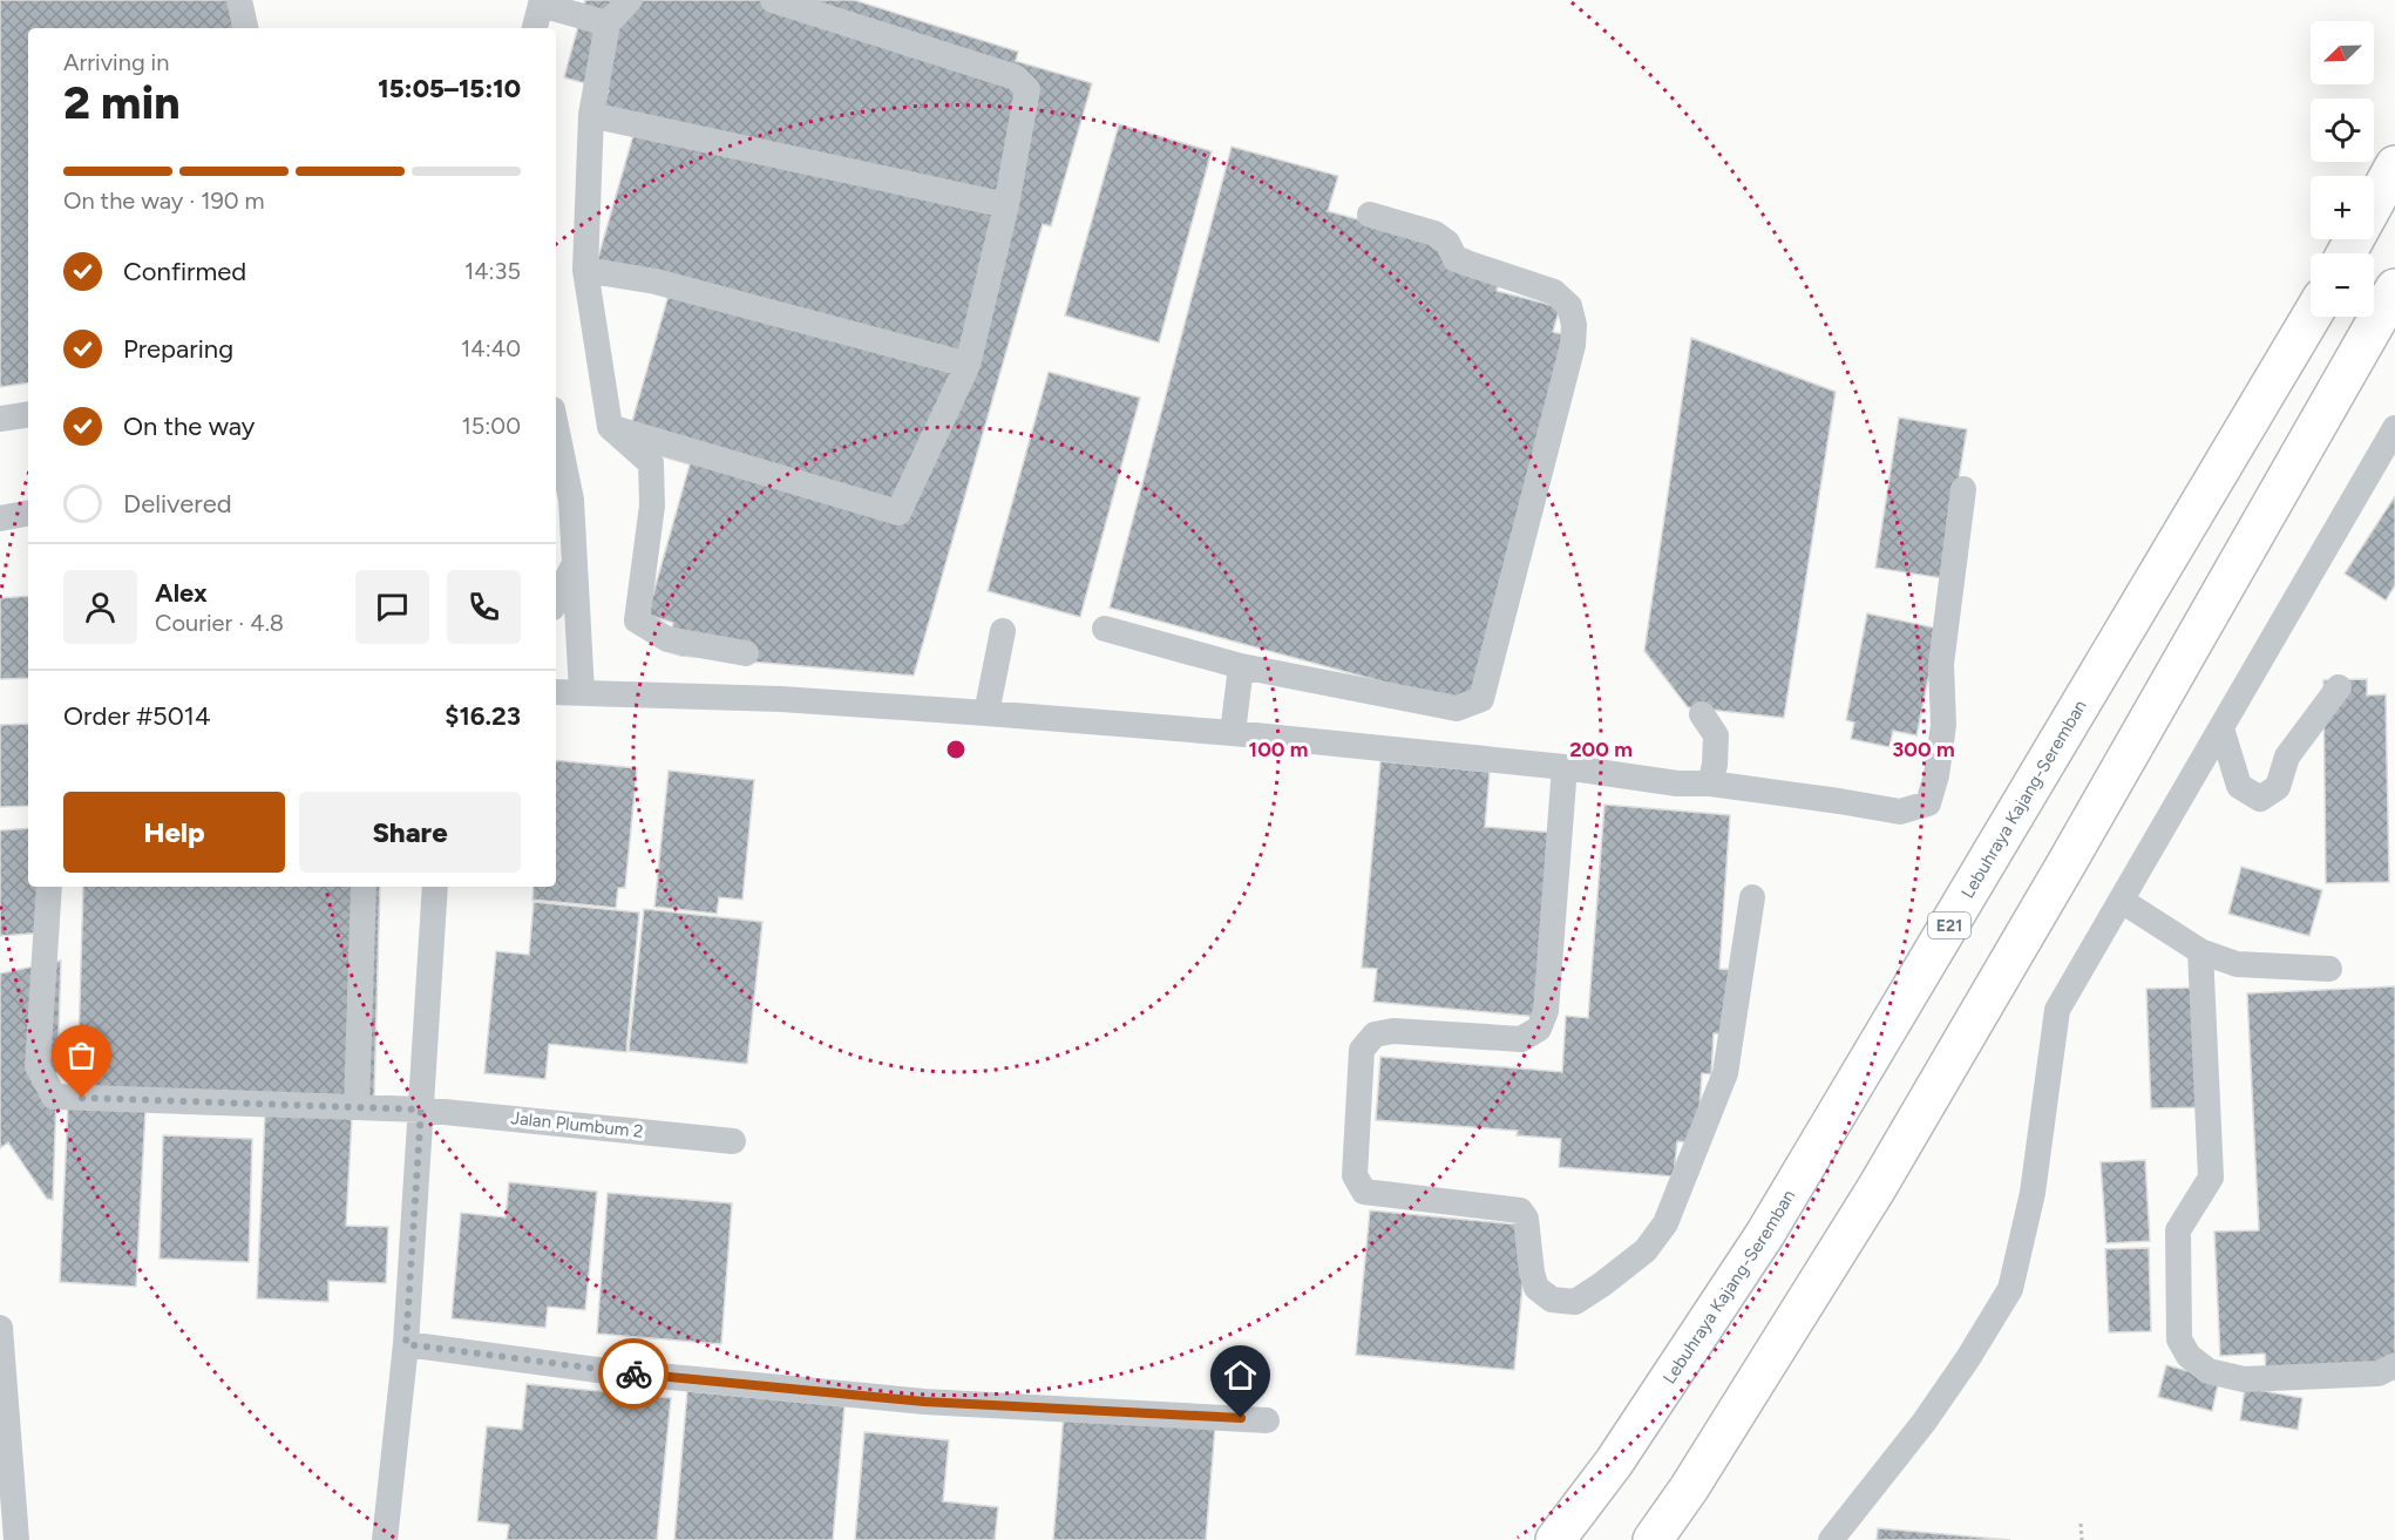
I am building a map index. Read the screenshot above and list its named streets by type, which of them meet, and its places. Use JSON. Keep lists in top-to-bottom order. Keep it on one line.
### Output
{"streets":{"highway":["Lebuhraya Kajang-Seremban","E21"],"street":["Jalan Plumbum 2"]},"north":"bottom left","page":{"map_buttons":["+","−"],"heading":["2 min","Arriving in","15:05–15:10"],"panel":["Alex","Courier · 4.8","Order #5014","$16.23"],"bar":"On the way · 190 m","list":[["Confirmed","14:35"],["Preparing","14:40"],["On the way","15:00"],"Delivered"],"buttons":["Help","Share"]},"rings":["100 m","200 m","300 m"]}
